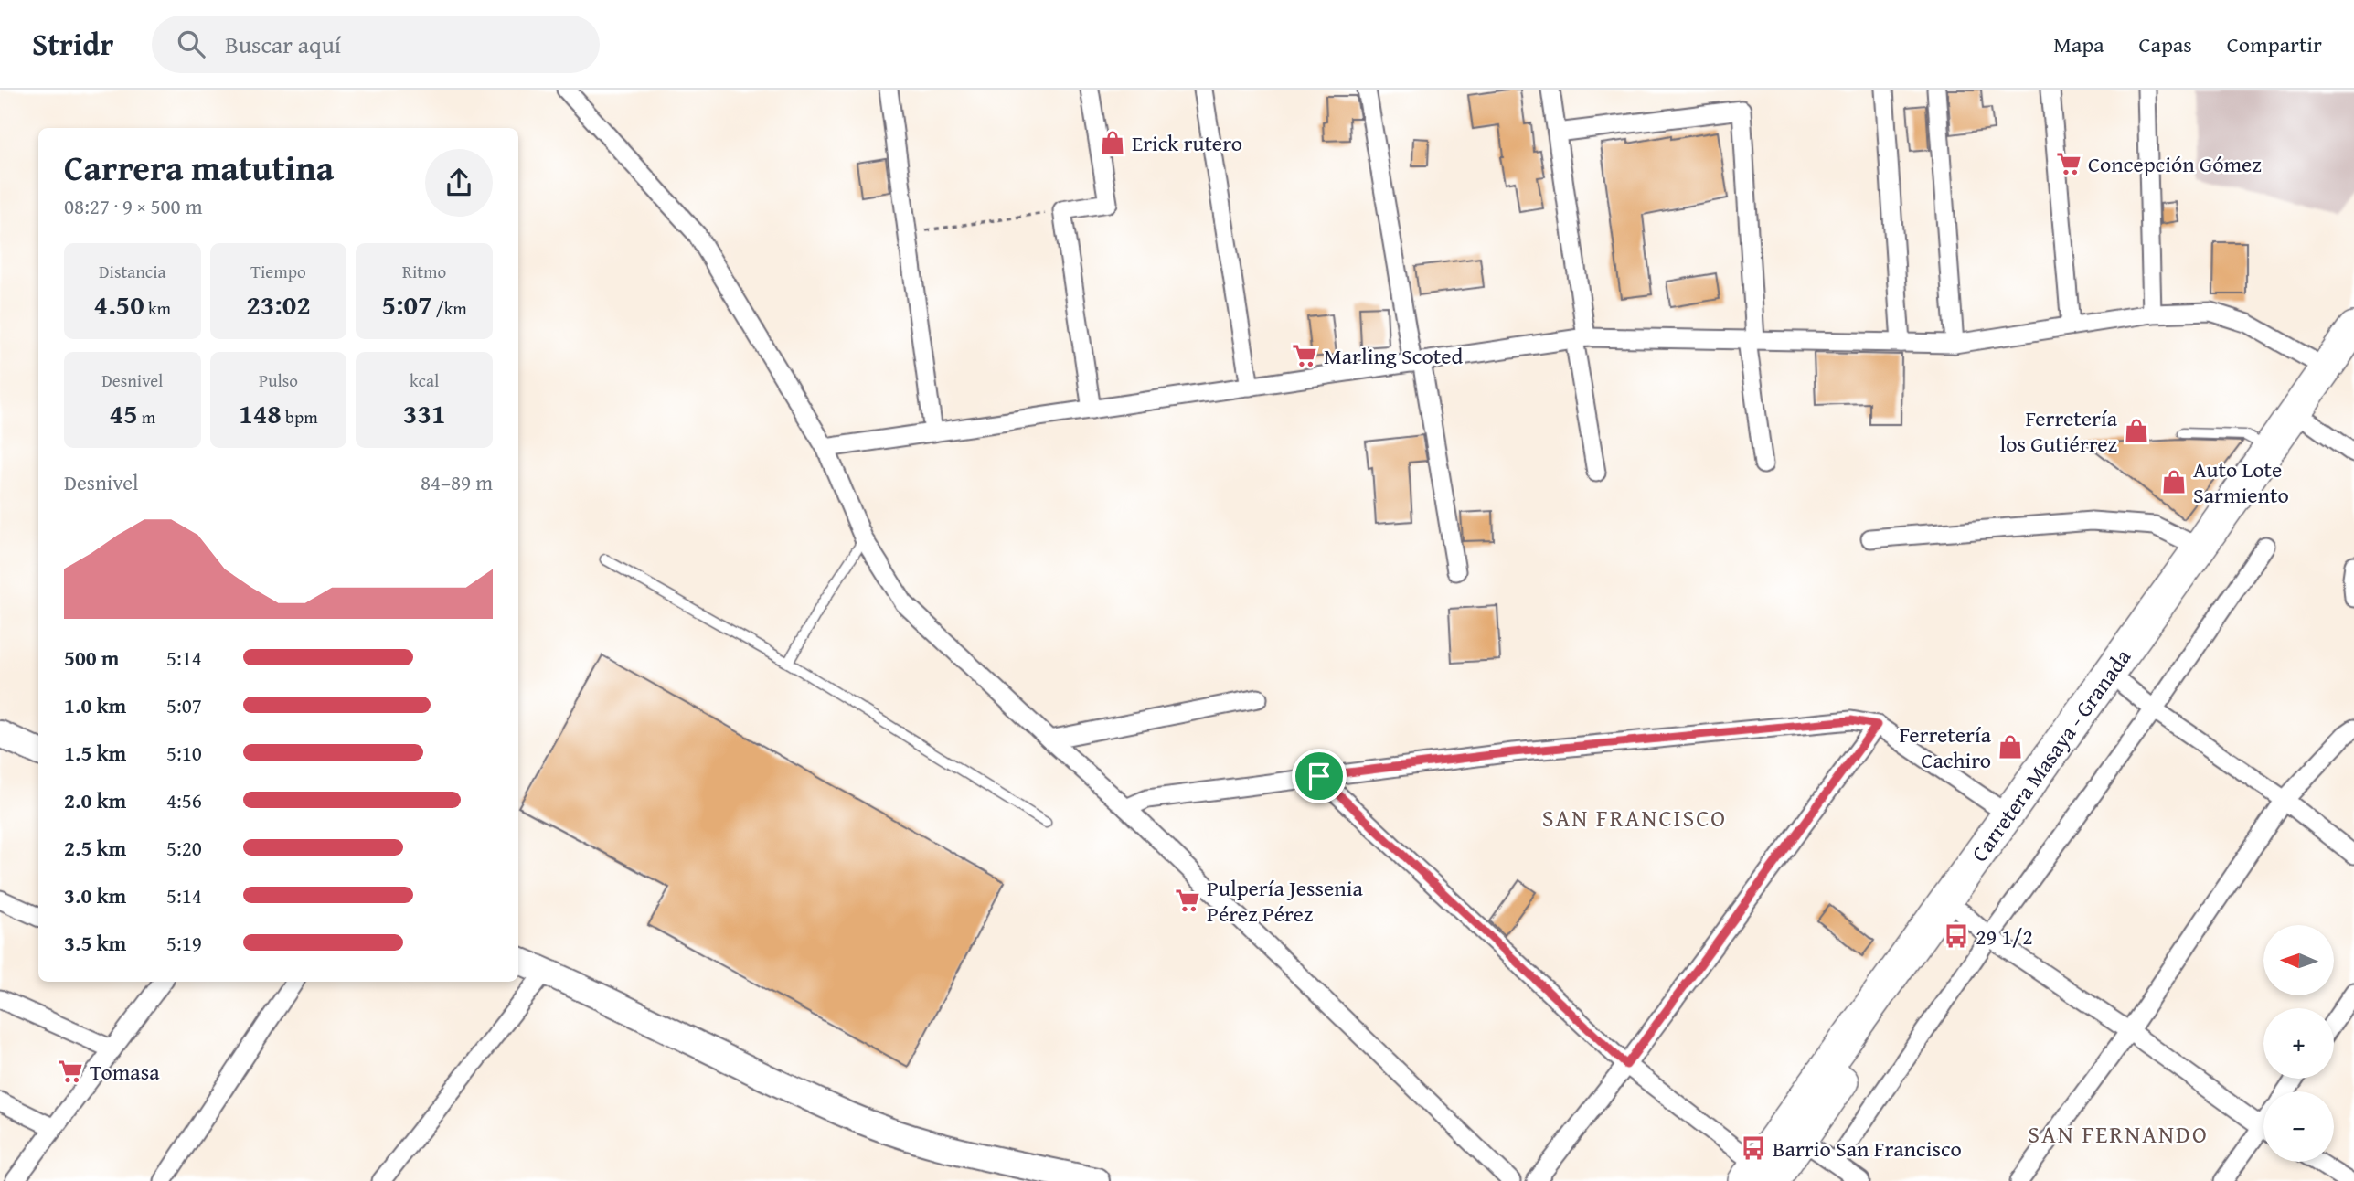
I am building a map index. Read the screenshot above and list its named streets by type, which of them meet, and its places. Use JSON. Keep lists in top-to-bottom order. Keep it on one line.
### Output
{"streets":{"highway":["Carretera Masaya - Granada"]},"districts":["SAN FRANCISCO","SAN FERNANDO"],"places":{"shop":["Erick rutero","Ferretería los Gutiérrez","Auto Lote Sarmiento","Ferretería Cachiro"],"supermarket":["Concepción Gómez","Marling Scoted","Pulpería Jessenia Pérez Pérez","Tomasa"],"bus stop":["29 1/2","Barrio San Francisco"]},"north":"left","page":{"header":"Stridr","search":"Buscar aquí","nav":["Mapa","Capas","Compartir"],"heading":["Carrera matutina","08:27 · 9 × 500 m"],"stats":[["Distancia","4.50 km"],["Tiempo","23:02"],["Ritmo","5:07 /km"],["Desnivel","45 m"],["Pulso","148 bpm"],["kcal","331"]],"chart":["Desnivel","84–89 m"],"list":[{"name":"500 m","note":"5:14"},{"name":"1.0 km","note":"5:07"},{"name":"1.5 km","note":"5:10"},{"name":"2.0 km","note":"4:56"},{"name":"2.5 km","note":"5:20"},{"name":"3.0 km","note":"5:14"},{"name":"3.5 km","note":"5:19"}],"map_buttons":["+","−"]}}
